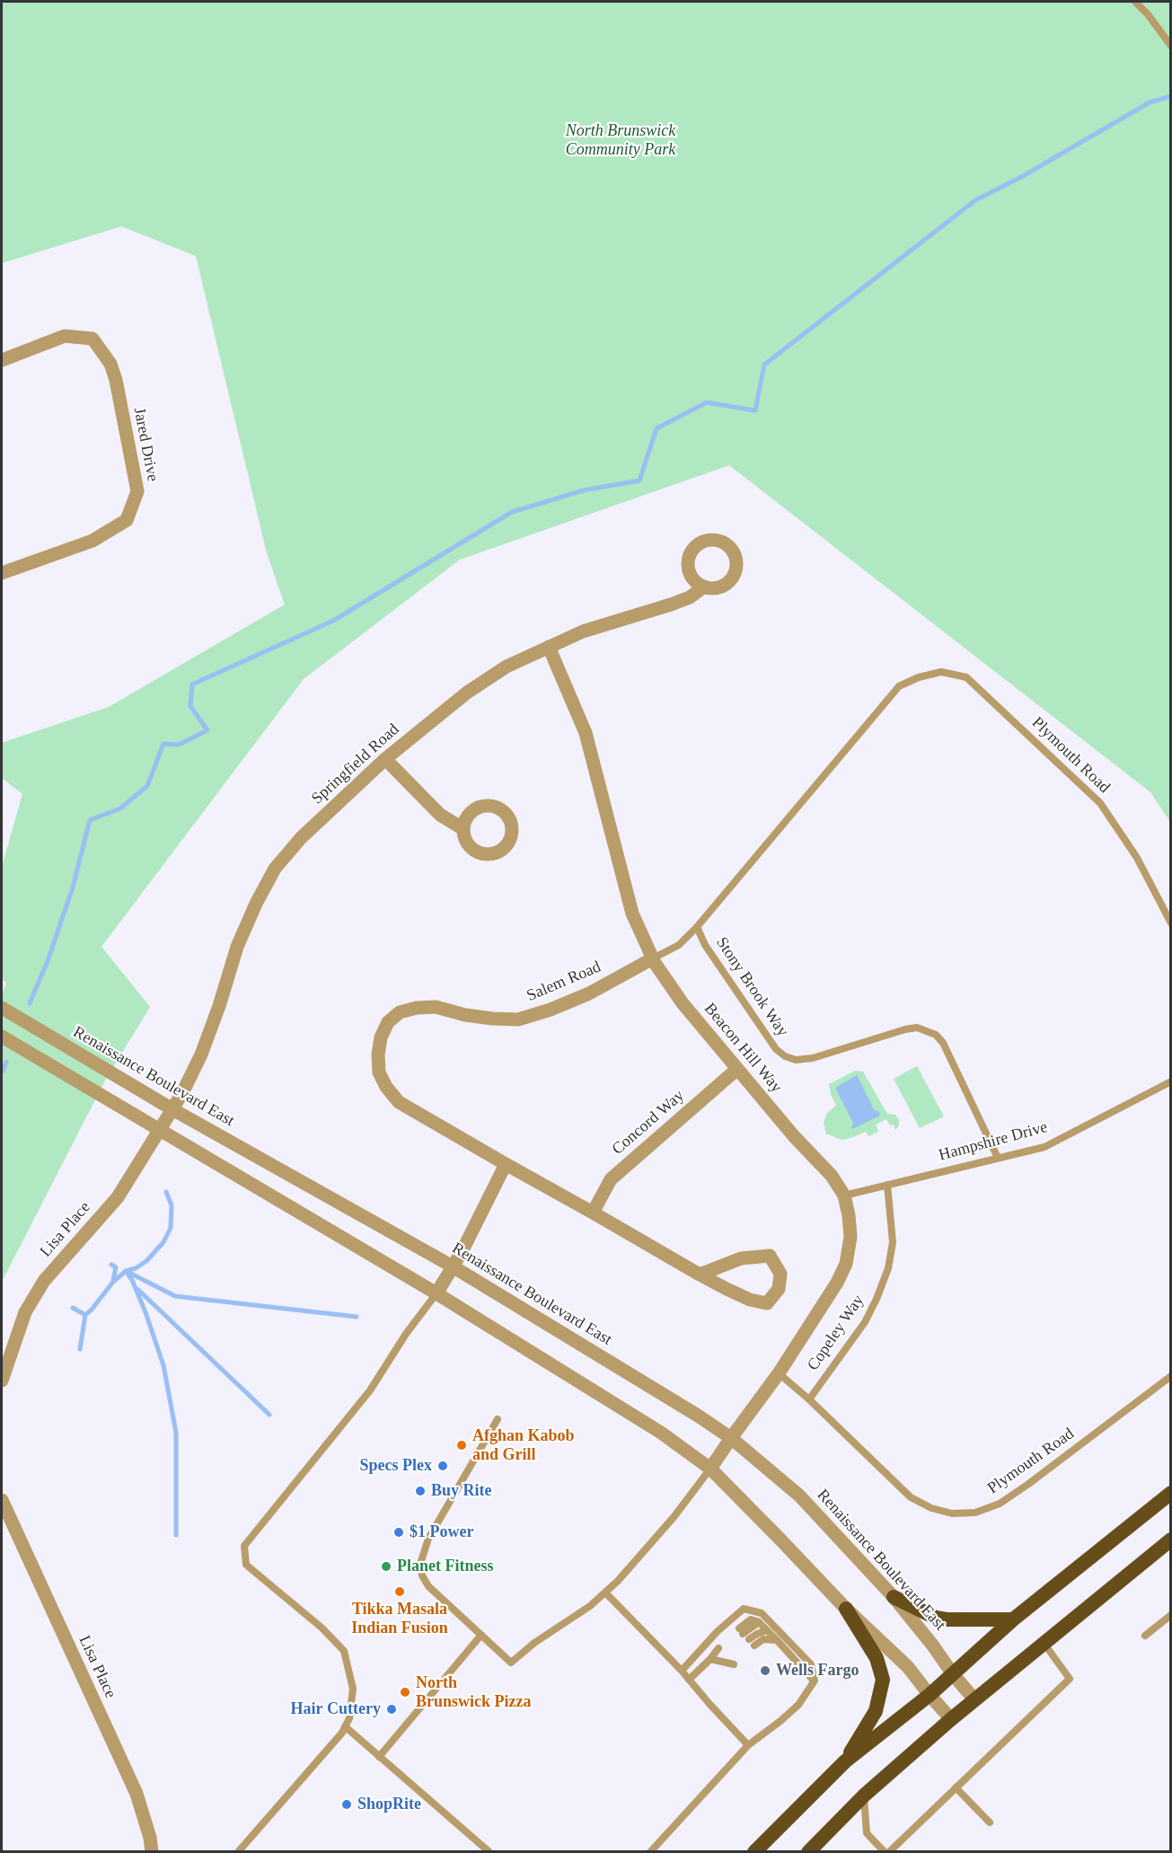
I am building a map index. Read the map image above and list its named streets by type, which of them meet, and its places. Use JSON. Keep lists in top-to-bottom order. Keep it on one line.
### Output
{"streets":{"street":["Jared Drive","Springfield Road","Salem Road","Beacon Hill Way","Renaissance Boulevard East","Concord Way","Lisa Place"],"lane":["Plymouth Road","Stony Brook Way","Hampshire Drive","Copeley Way"]},"crossings":[["Plymouth Road","Salem Road"],["Plymouth Road","Beacon Hill Way"],["Plymouth Road","Copeley Way"],["Springfield Road","Beacon Hill Way"],["Springfield Road","Renaissance Boulevard East"],["Springfield Road","Lisa Place"],["Salem Road","Stony Brook Way"],["Salem Road","Beacon Hill Way"],["Salem Road","Concord Way"],["Stony Brook Way","Hampshire Drive"],["Beacon Hill Way","Renaissance Boulevard East"],["Beacon Hill Way","Concord Way"],["Beacon Hill Way","Hampshire Drive"],["Renaissance Boulevard East","Lisa Place"],["Hampshire Drive","Copeley Way"]],"parks":["North Brunswick Community Park"],"places":["Afghan Kabob and Grill","Specs Plex","Buy Rite","$1 Power","Planet Fitness","Tikka Masala Indian Fusion","Wells Fargo","North Brunswick Pizza","Hair Cuttery","ShopRite"]}
